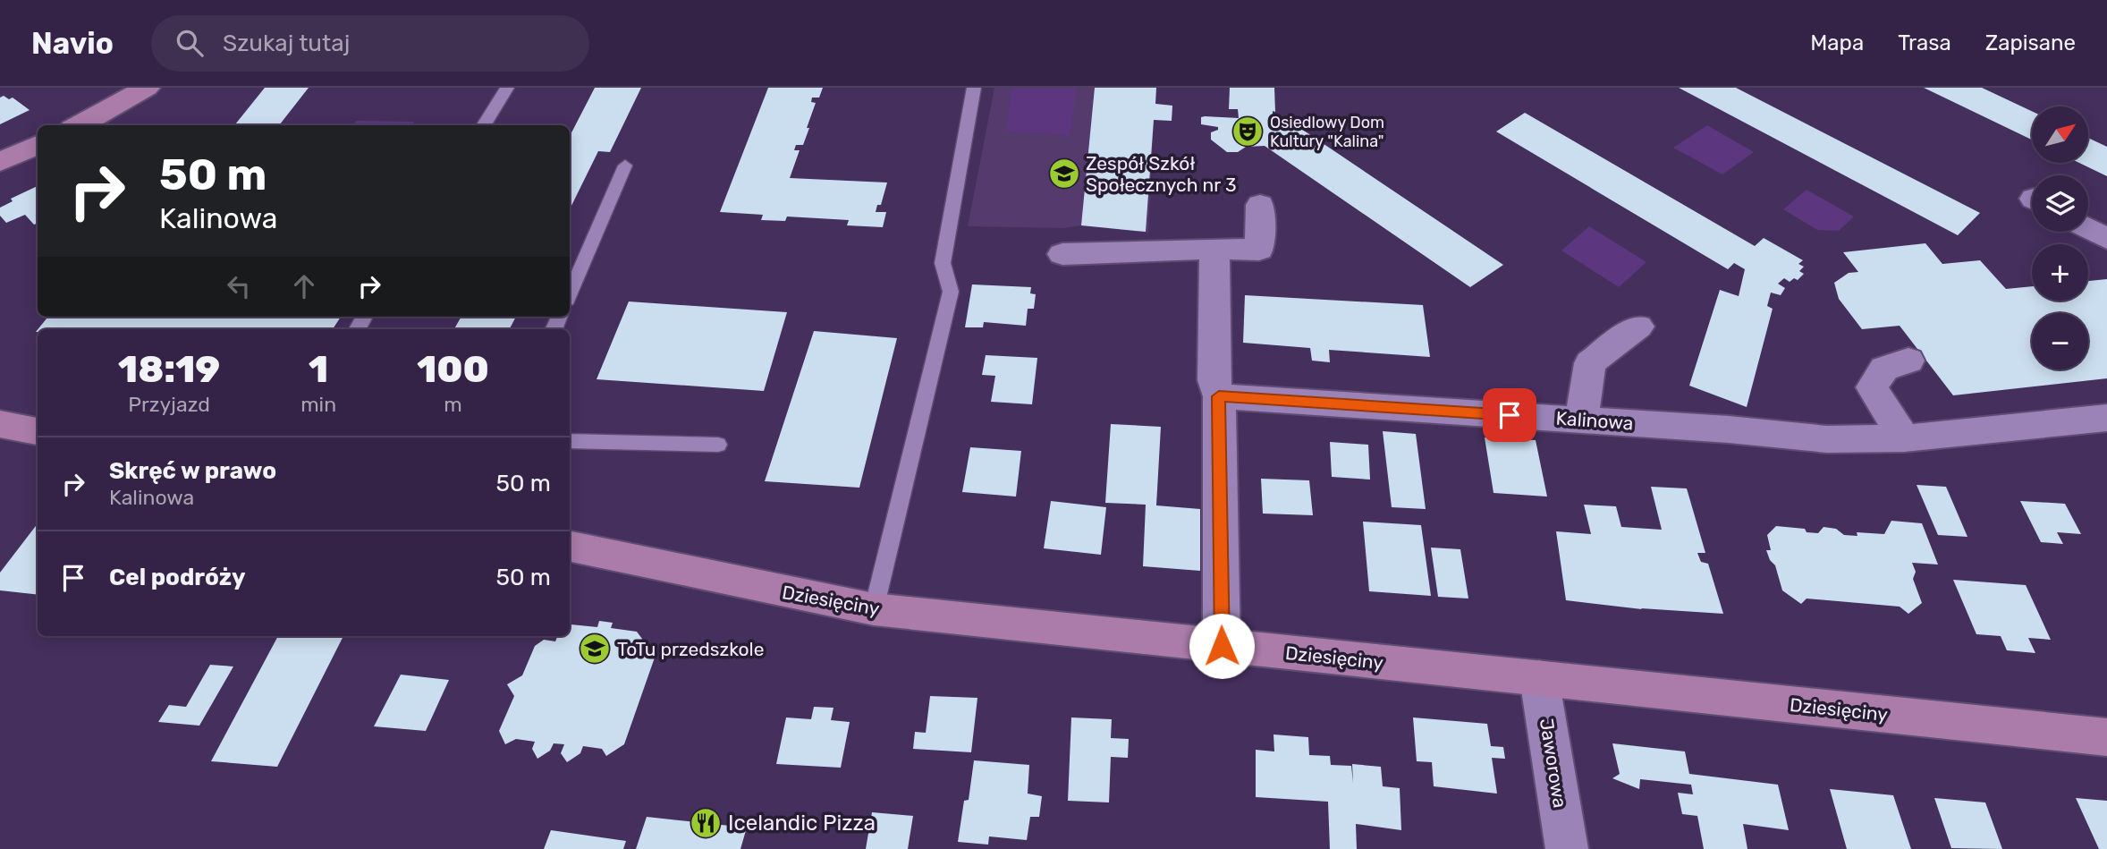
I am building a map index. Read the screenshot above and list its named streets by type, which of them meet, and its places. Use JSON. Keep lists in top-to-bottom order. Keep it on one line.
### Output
{"streets":{"street":["Kalinowa","Dziesięciny","Jaworowa"]},"crossings":[["Dziesięciny","Jaworowa"]],"places":{"theatre":["Osiedlowy Dom Kultury \"Kalina\""],"school or university":["Zespół Szkół Społecznych nr 3","ToTu przedszkole"],"restaurant":["Icelandic Pizza"]},"north":"top right","page":{"header":"Navio","search":"Szukaj tutaj","nav":["Mapa","Trasa","Zapisane"],"map_buttons":["+","−"],"turn":["50 m","Kalinowa"],"eta":["18:19","Przyjazd","1","min","100","m"],"list":[{"name":"Skręć w prawo","note":"Kalinowa","value":"50 m"},{"name":"Cel podróży","value":"50 m"}]}}
